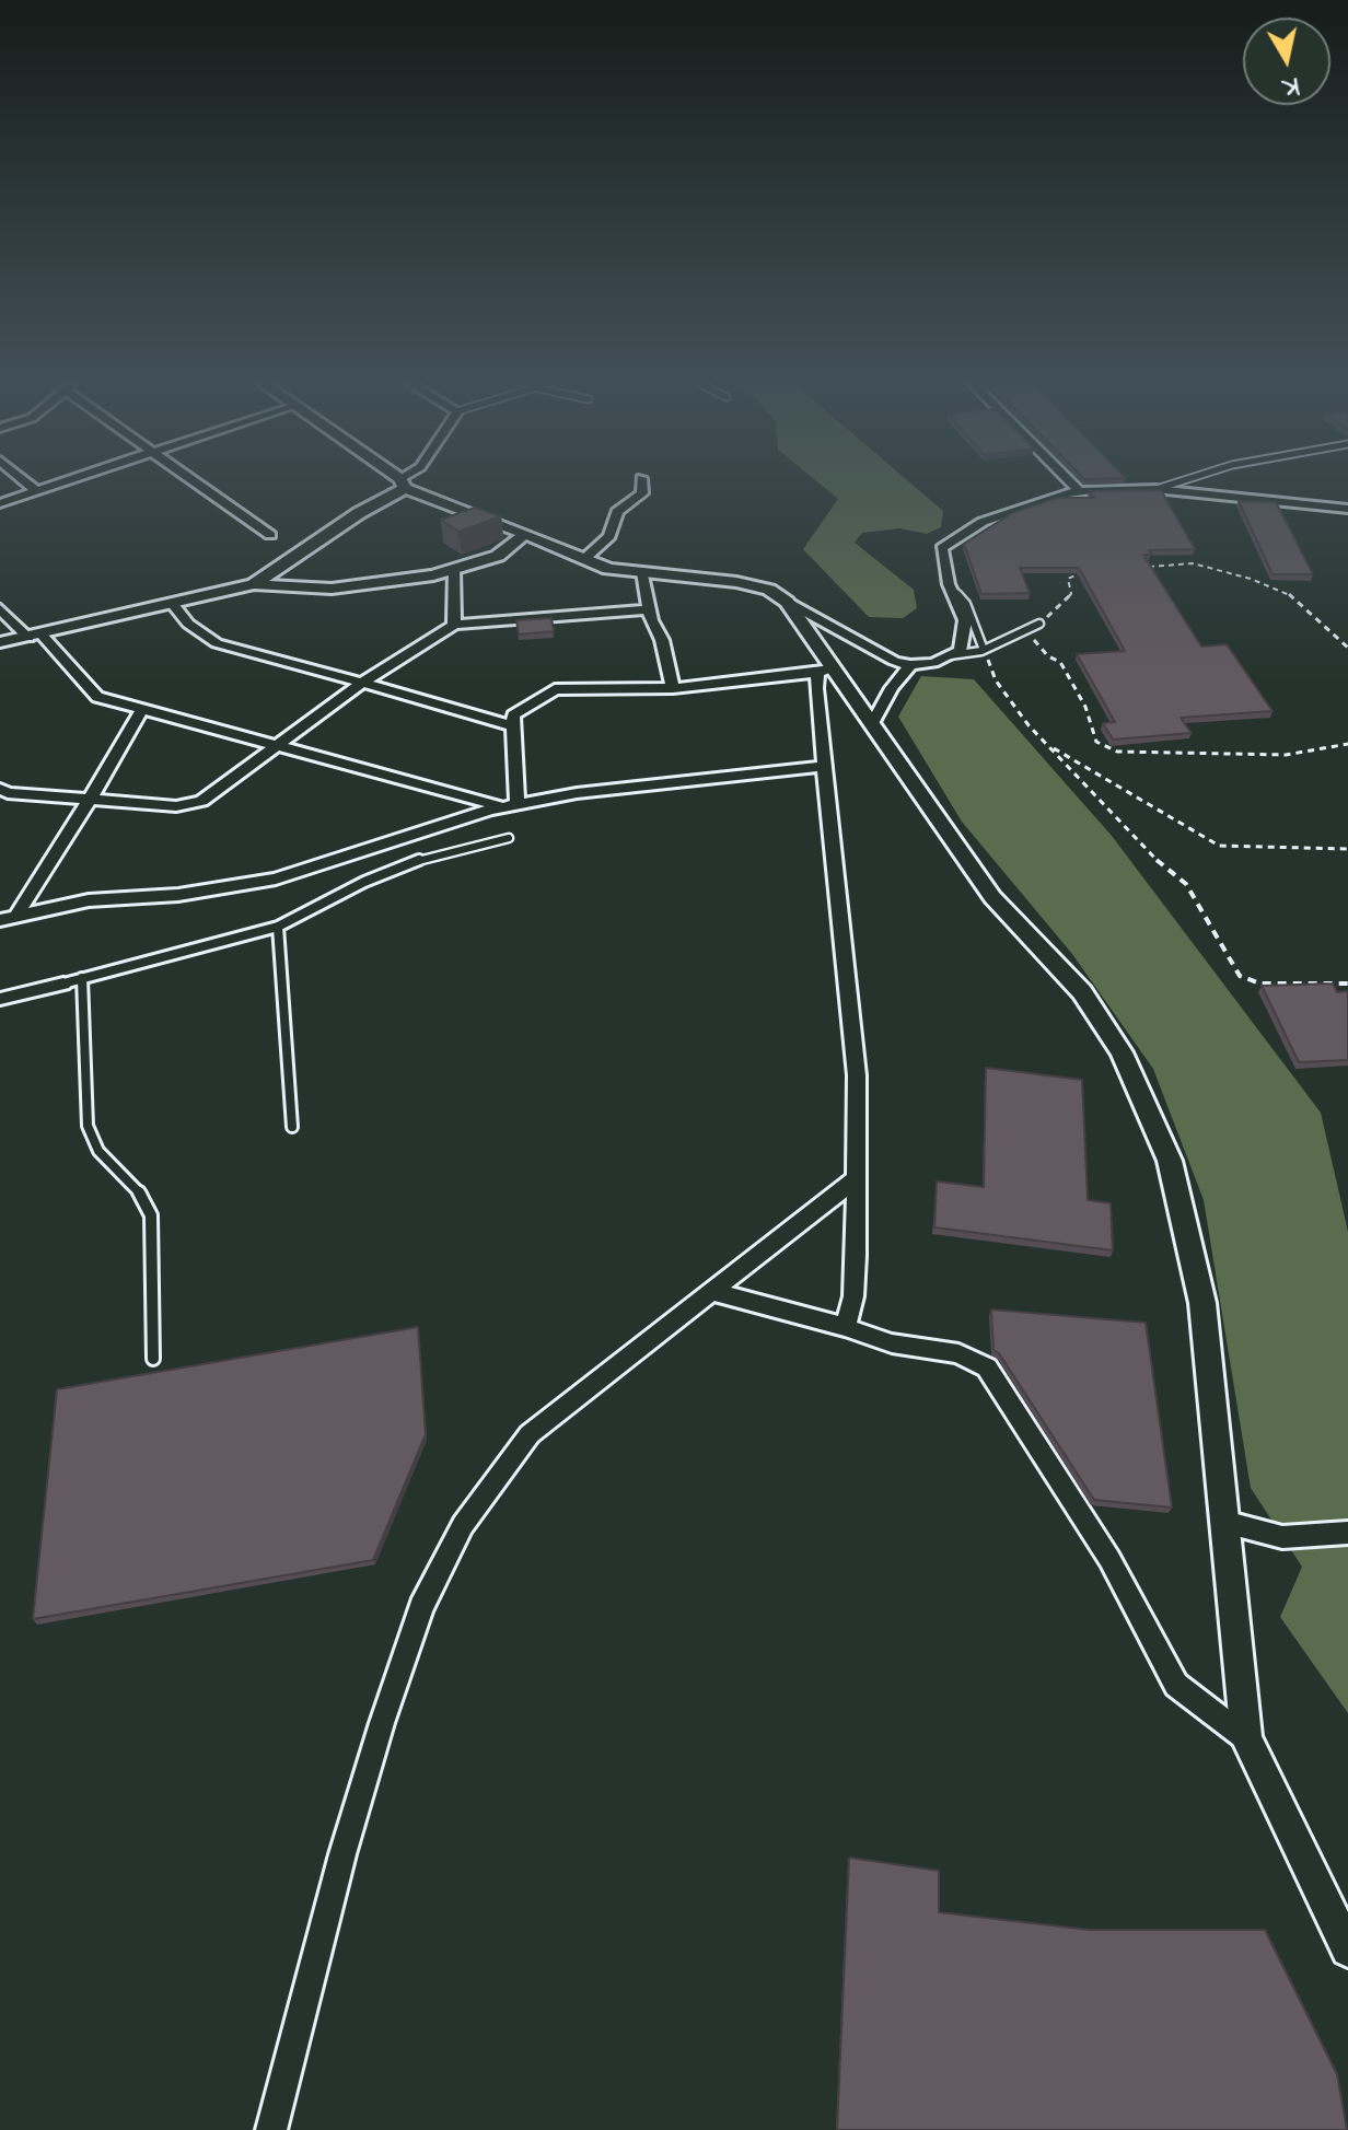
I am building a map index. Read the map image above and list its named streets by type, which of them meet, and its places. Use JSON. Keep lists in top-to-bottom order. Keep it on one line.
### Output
{"north":"bottom"}
